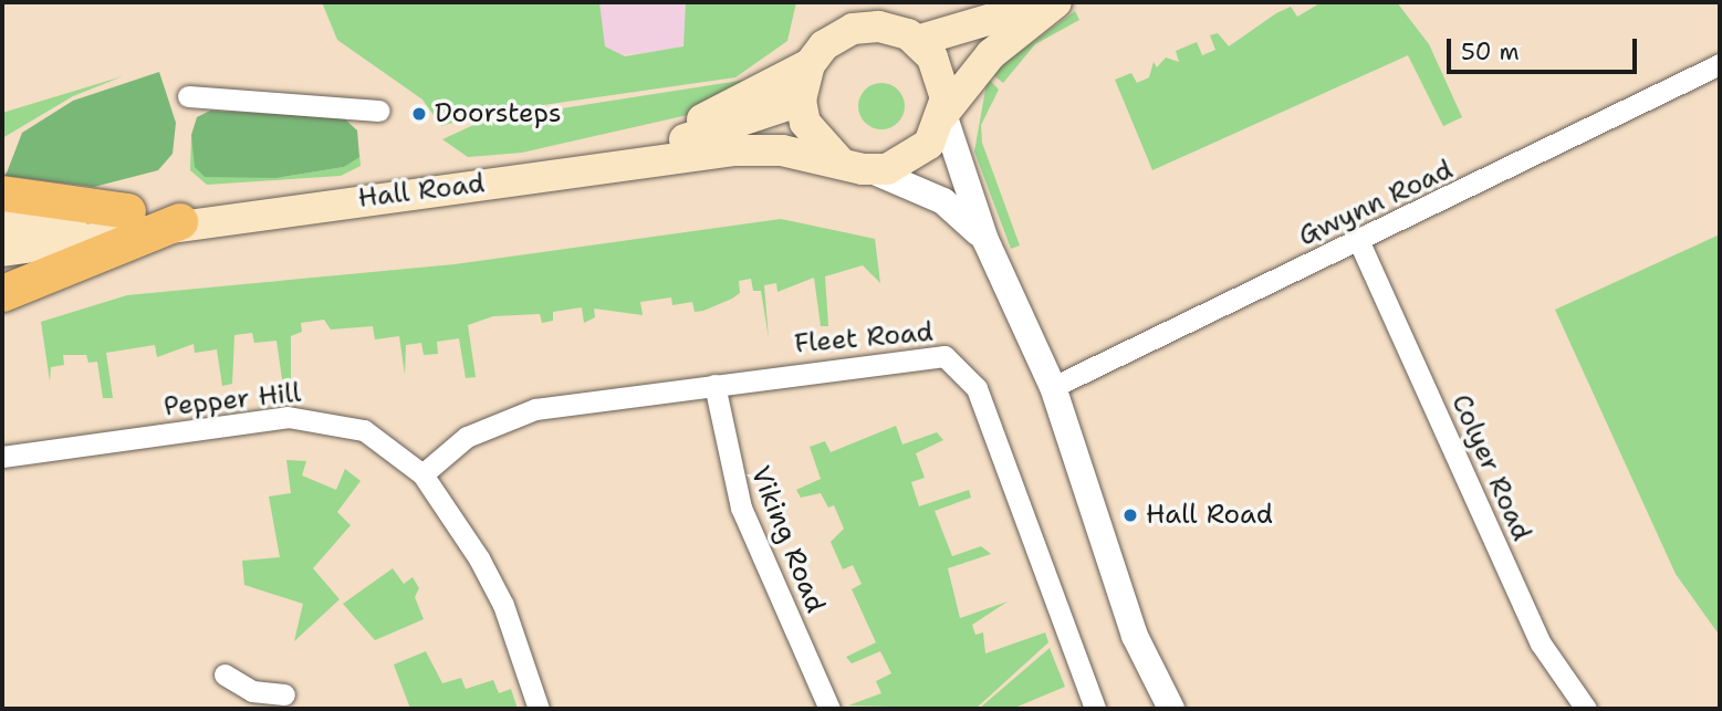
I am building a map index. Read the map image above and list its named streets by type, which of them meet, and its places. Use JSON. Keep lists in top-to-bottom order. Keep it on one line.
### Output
{"streets":{"main road":["Hall Road"],"street":["Gwynn Road","Fleet Road","Pepper Hill","Colyer Road","Viking Road"]},"crossings":[["Hall Road","Gwynn Road"],["Gwynn Road","Colyer Road"],["Fleet Road","Pepper Hill"],["Fleet Road","Viking Road"]],"places":["Doorsteps","Hall Road"],"scale_bar":"50 m"}
